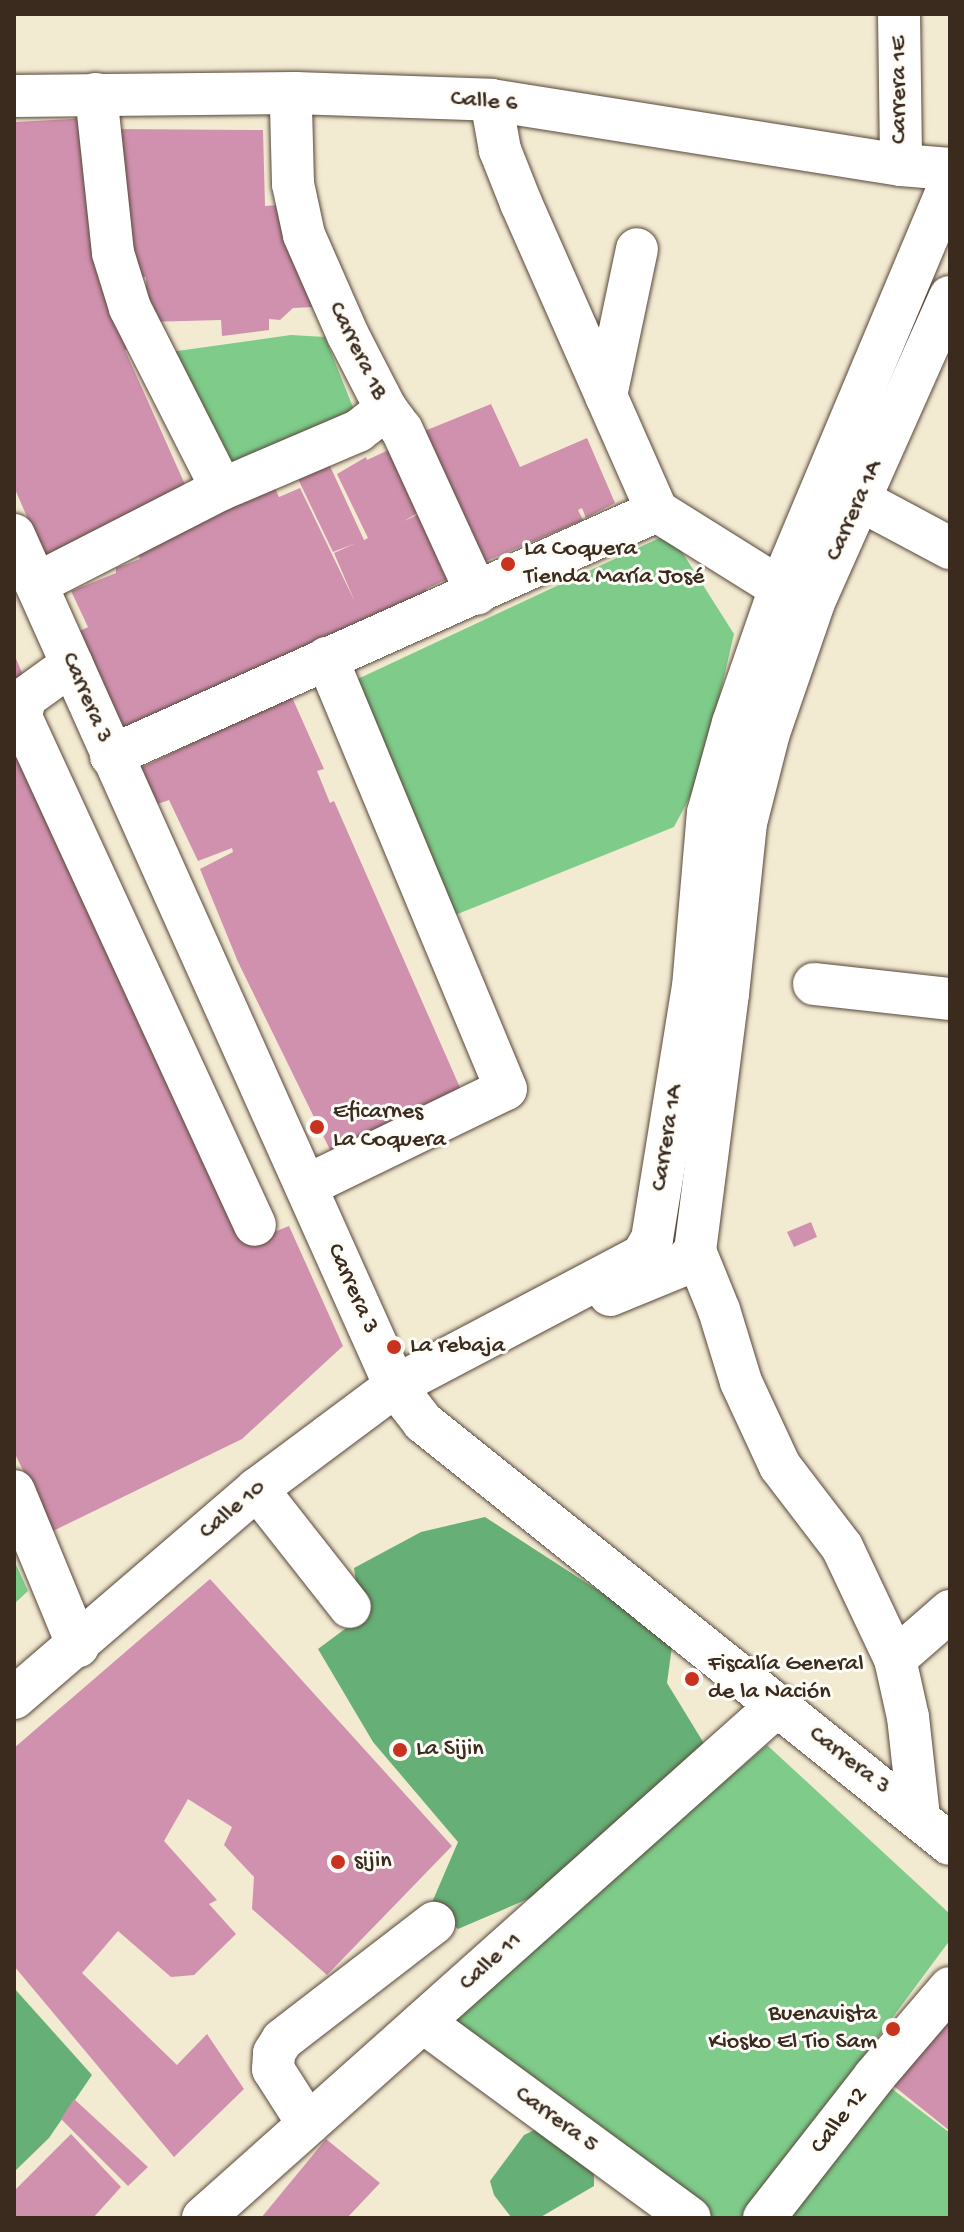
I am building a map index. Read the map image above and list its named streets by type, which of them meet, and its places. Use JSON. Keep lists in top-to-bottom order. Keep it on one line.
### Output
{"streets":{"street":["Carrera 1E","Calle 6","Carrera 1B","Carrera 1A","Carrera 3","Calle 10","Calle 11","Carrera 5","Calle 12"]},"crossings":[["Carrera 1E","Calle 6"],["Calle 6","Carrera 1B"],["Carrera 1A","Carrera 3"],["Carrera 1A","Calle 10"],["Carrera 3","Calle 10"],["Carrera 3","Calle 11"],["Calle 11","Carrera 5"]],"places":["La Coquera Tienda María José","Eficarnes La Coquera","La rebaja","Fiscalía General de la Nación","La Sijin","sijin","Buenavista Kiosko El Tio Sam"]}
